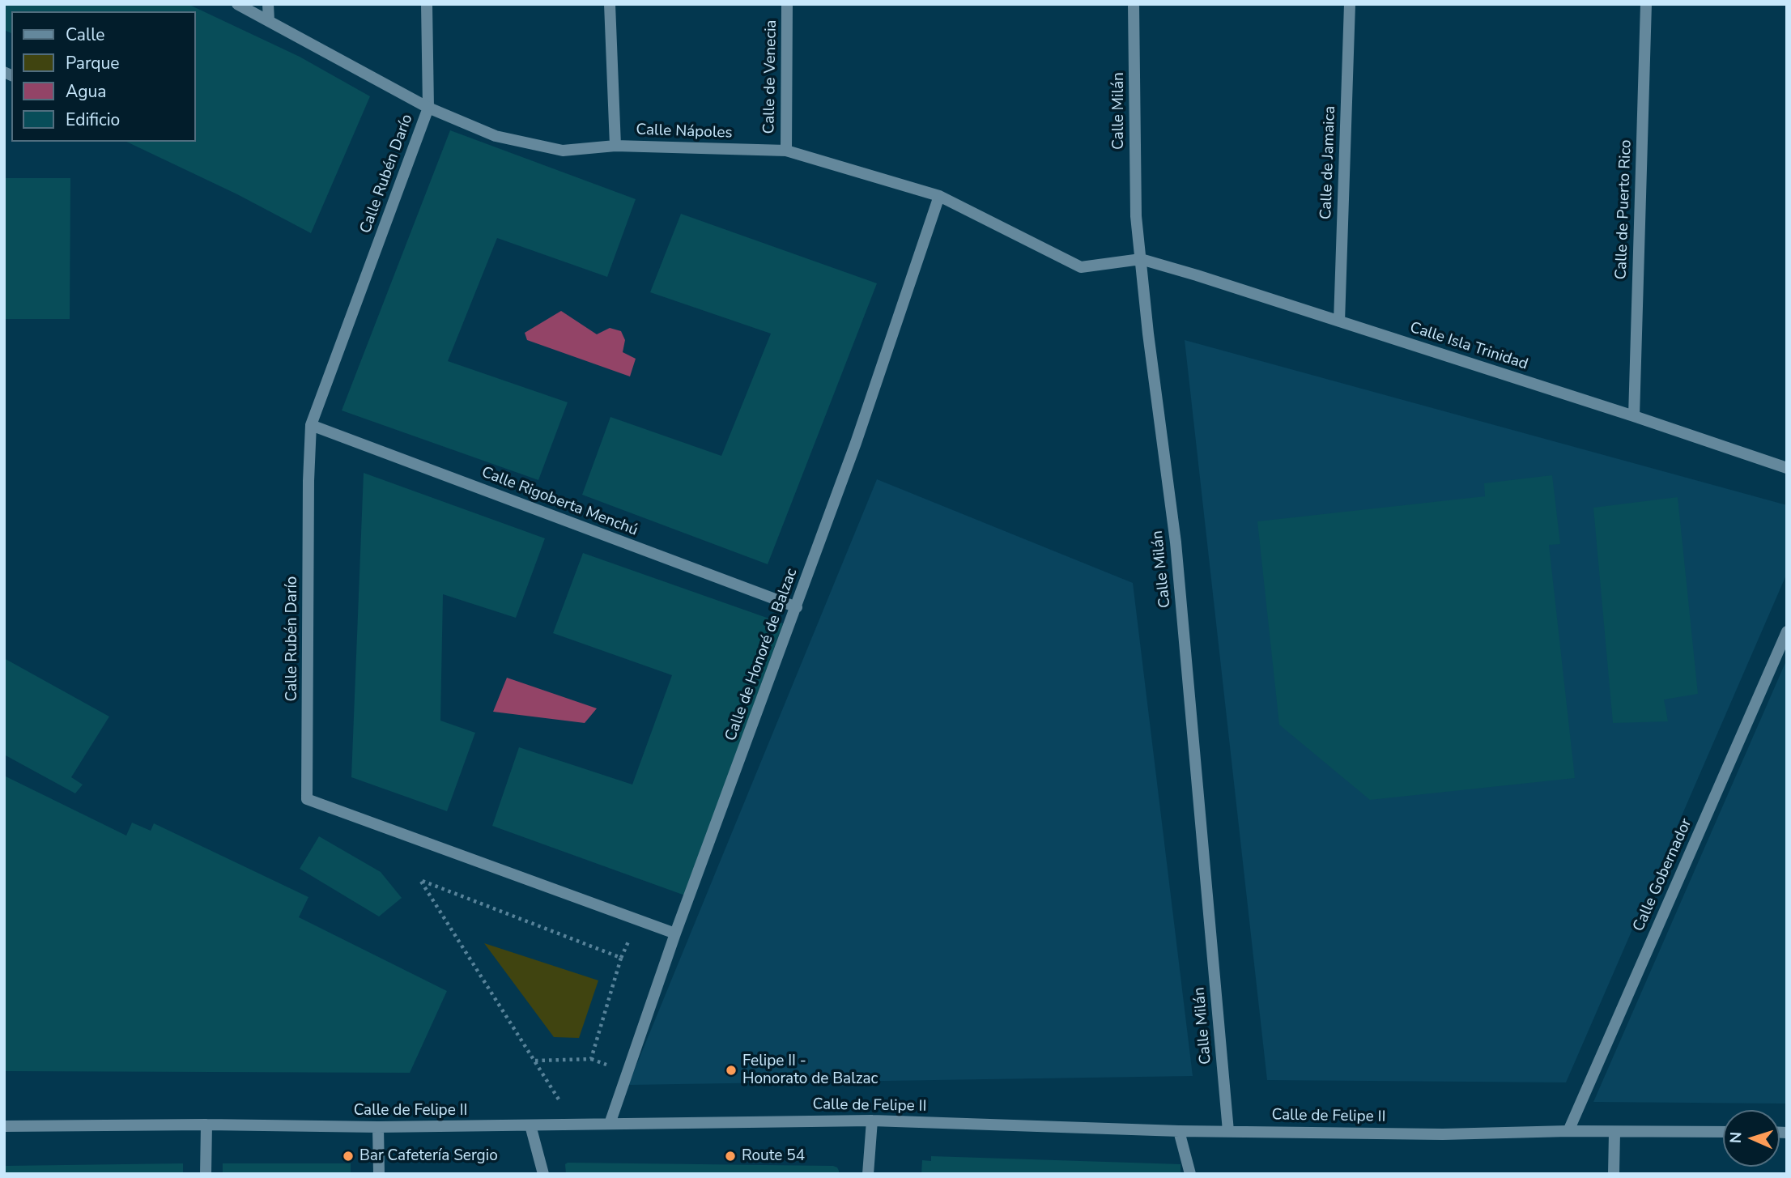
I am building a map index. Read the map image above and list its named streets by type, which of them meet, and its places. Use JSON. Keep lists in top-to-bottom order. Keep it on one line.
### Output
{"streets":{"street":["Calle de Venecia","Calle Milán","Calle Nápoles","Calle de Jamaica","Calle Rubén Darío","Calle de Puerto Rico","Calle Isla Trinidad","Calle Rigoberta Menchú","Calle de Honoré de Balzac","Calle Gobernador","Calle de Felipe II"]},"crossings":[["Calle de Venecia","Calle Nápoles"],["Calle Milán","Calle Nápoles"],["Calle Milán","Calle Isla Trinidad"],["Calle Milán","Calle de Felipe II"],["Calle Nápoles","Calle Rubén Darío"],["Calle Nápoles","Calle Isla Trinidad"],["Calle Nápoles","Calle de Honoré de Balzac"],["Calle de Jamaica","Calle Isla Trinidad"],["Calle Rubén Darío","Calle Rigoberta Menchú"],["Calle Rubén Darío","Calle de Honoré de Balzac"],["Calle de Puerto Rico","Calle Isla Trinidad"],["Calle Rigoberta Menchú","Calle de Honoré de Balzac"],["Calle de Honoré de Balzac","Calle de Felipe II"],["Calle Gobernador","Calle de Felipe II"]],"places":["Felipe II - Honorato de Balzac","Bar Cafetería Sergio","Route 54"],"legend":["Calle","Parque","Agua","Edificio"],"north":"left"}
